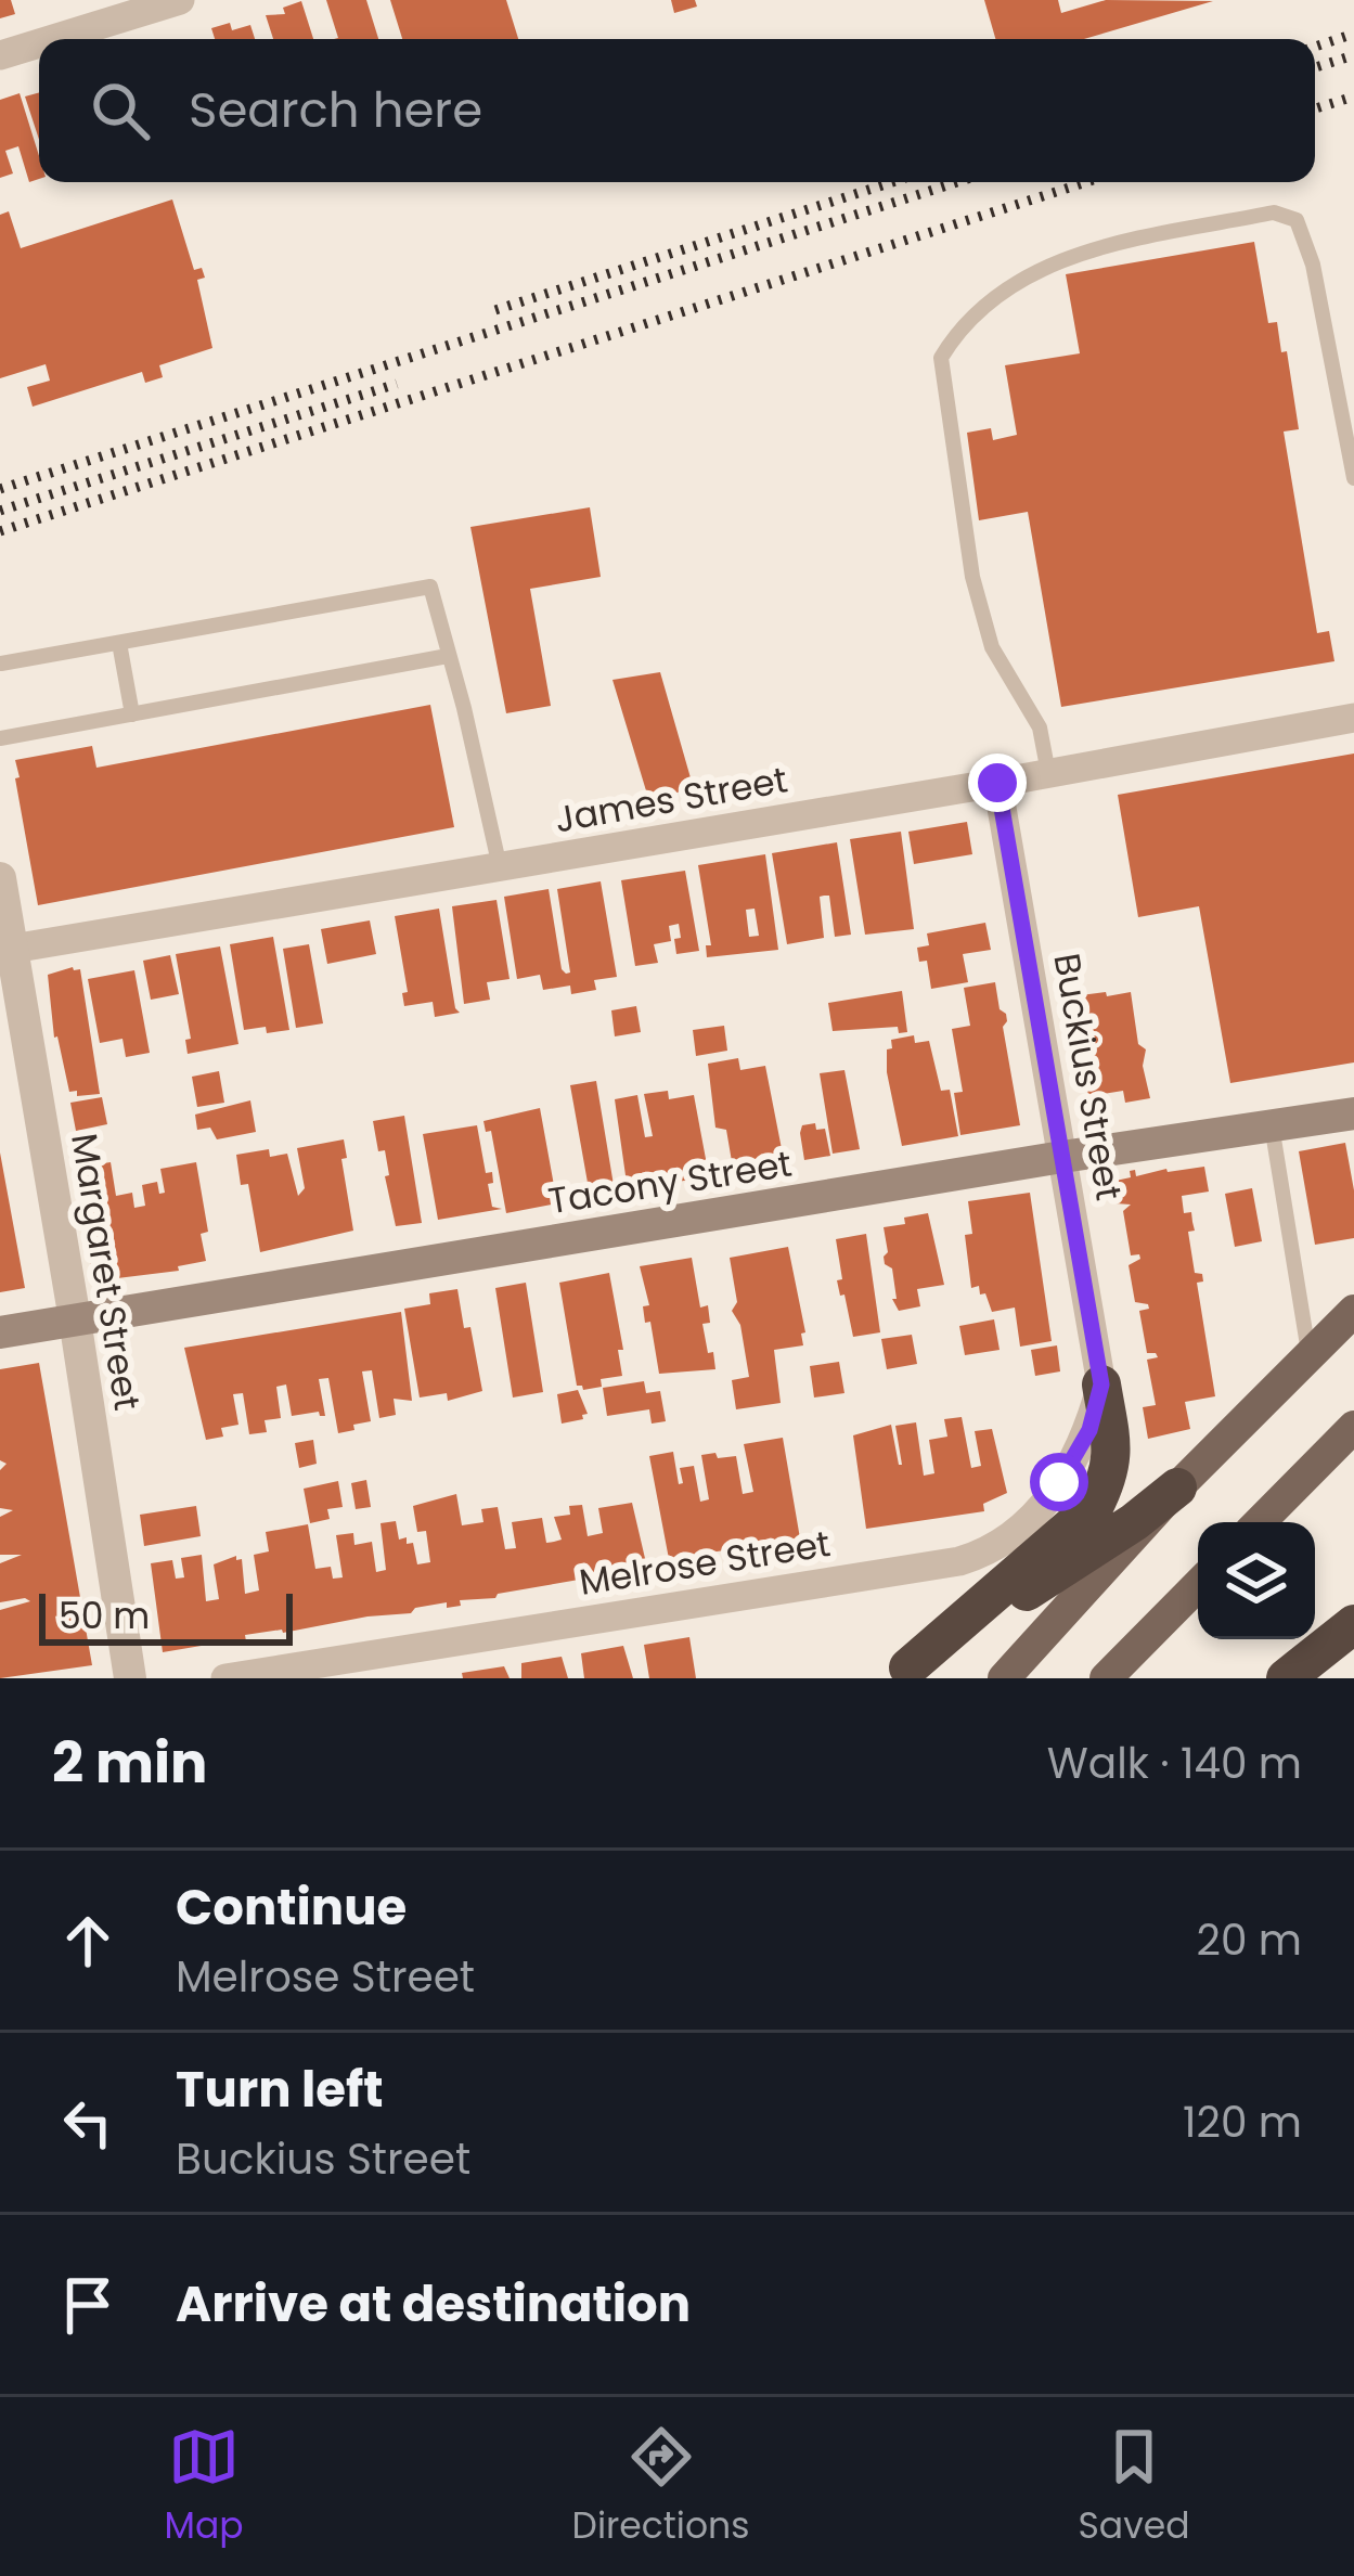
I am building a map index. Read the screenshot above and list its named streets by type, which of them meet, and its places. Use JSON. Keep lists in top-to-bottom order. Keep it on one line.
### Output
{"streets":{"main road":["Tacony Street"],"street":["James Street","Buckius Street","Margaret Street","Melrose Street"]},"crossings":[["James Street","Buckius Street"],["James Street","Margaret Street"],["Buckius Street","Tacony Street"],["Buckius Street","Melrose Street"],["Tacony Street","Margaret Street"]],"scale_bar":"50 m","page":{"search":"Search here","scale":"50 m","heading":["2 min","Walk · 140 m"],"list":[["Continue","Melrose Street","20 m"],["Turn left","Buckius Street","120 m"],"Arrive at destination"],"nav":["Map","Directions","Saved"]}}
